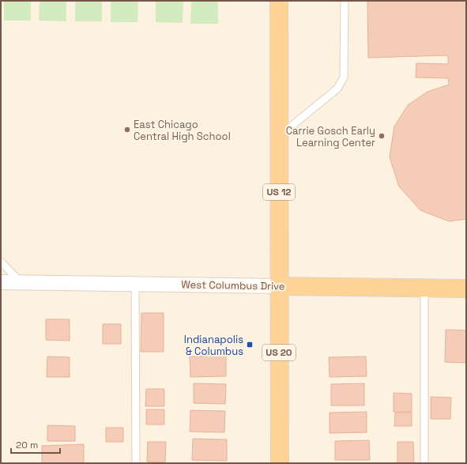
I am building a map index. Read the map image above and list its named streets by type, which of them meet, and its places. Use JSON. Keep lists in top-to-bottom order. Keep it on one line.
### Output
{"streets":{"main road":["US 12","West Columbus Drive","US 20"]},"crossings":[["US 12","West Columbus Drive"],["US 12","US 20"],["West Columbus Drive","US 20"]],"places":{"other":["East Chicago Central High School","Carrie Gosch Early Learning Center"],"transit":["Indianapolis & Columbus"]},"scale_bar":"20 m"}
